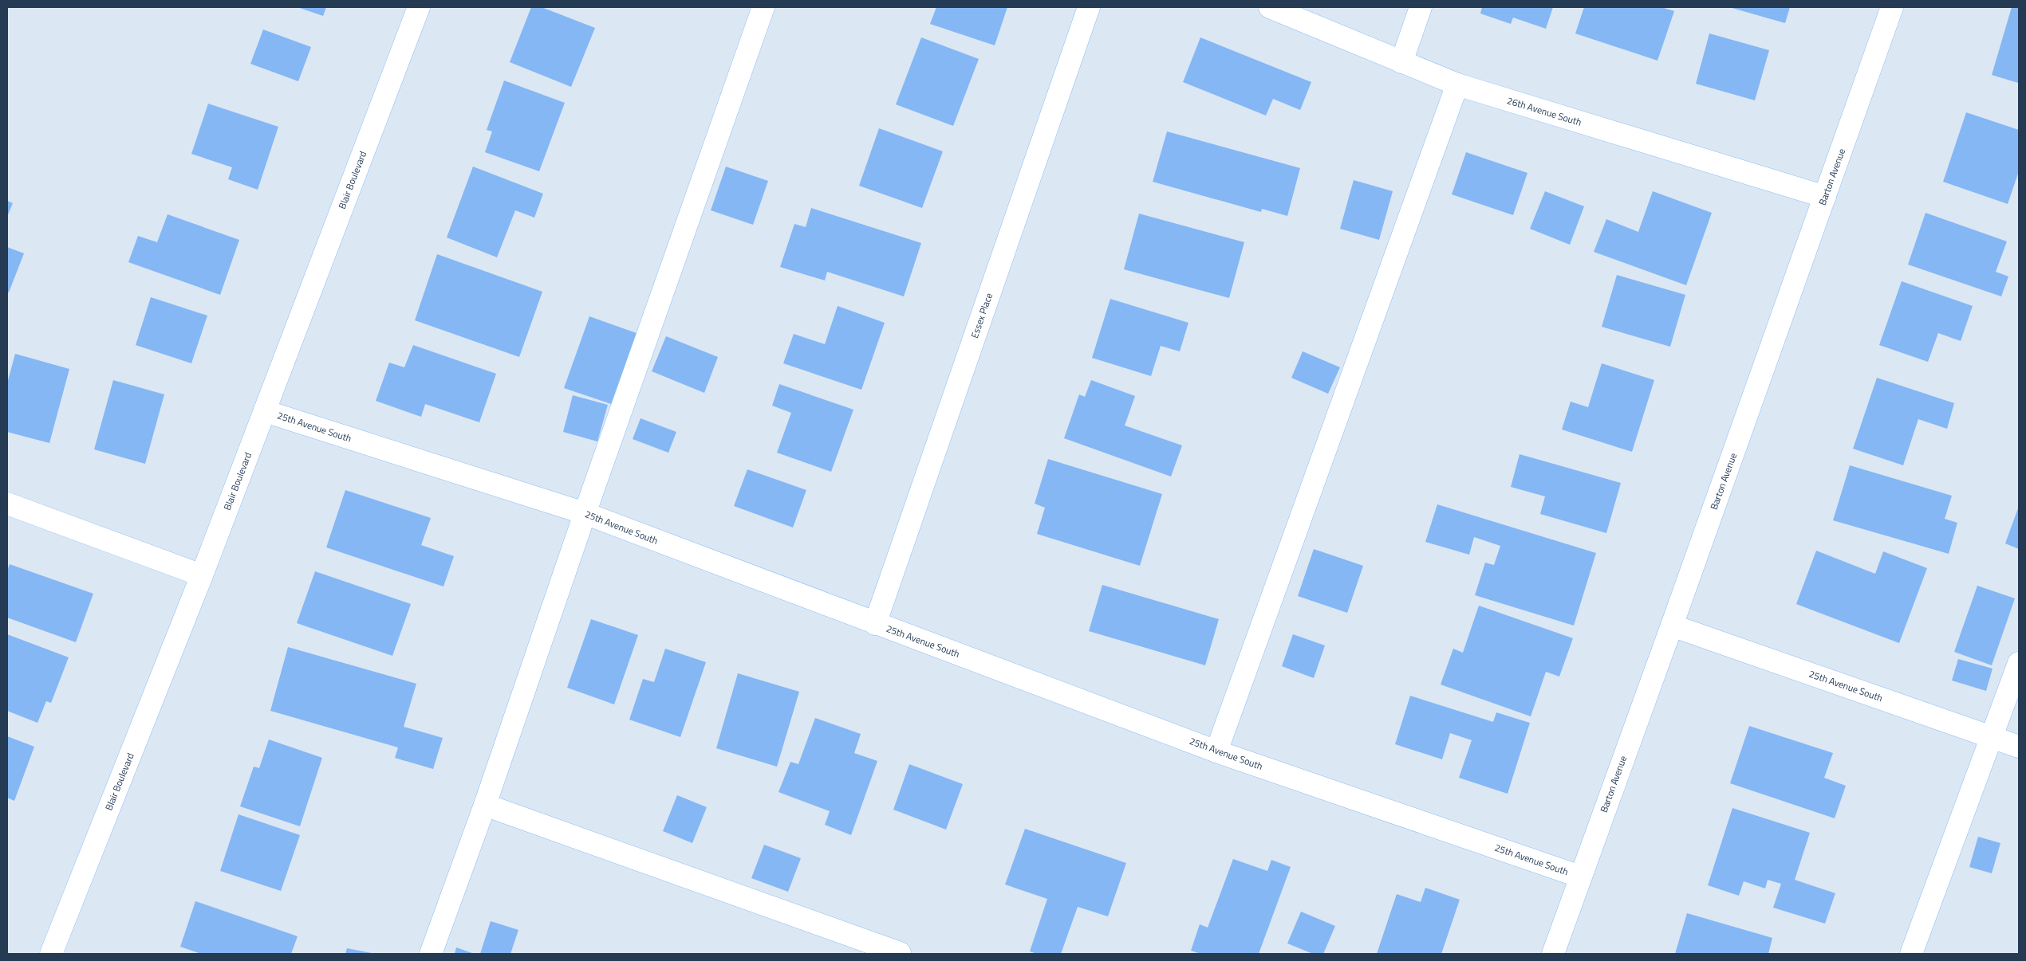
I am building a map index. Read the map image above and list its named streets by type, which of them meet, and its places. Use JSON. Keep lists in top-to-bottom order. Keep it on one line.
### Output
{"streets":{"street":["26th Avenue South","Barton Avenue","Blair Boulevard","Essex Place","25th Avenue South"]},"crossings":[["26th Avenue South","Barton Avenue"],["Barton Avenue","25th Avenue South"],["Blair Boulevard","25th Avenue South"],["Essex Place","25th Avenue South"]]}
